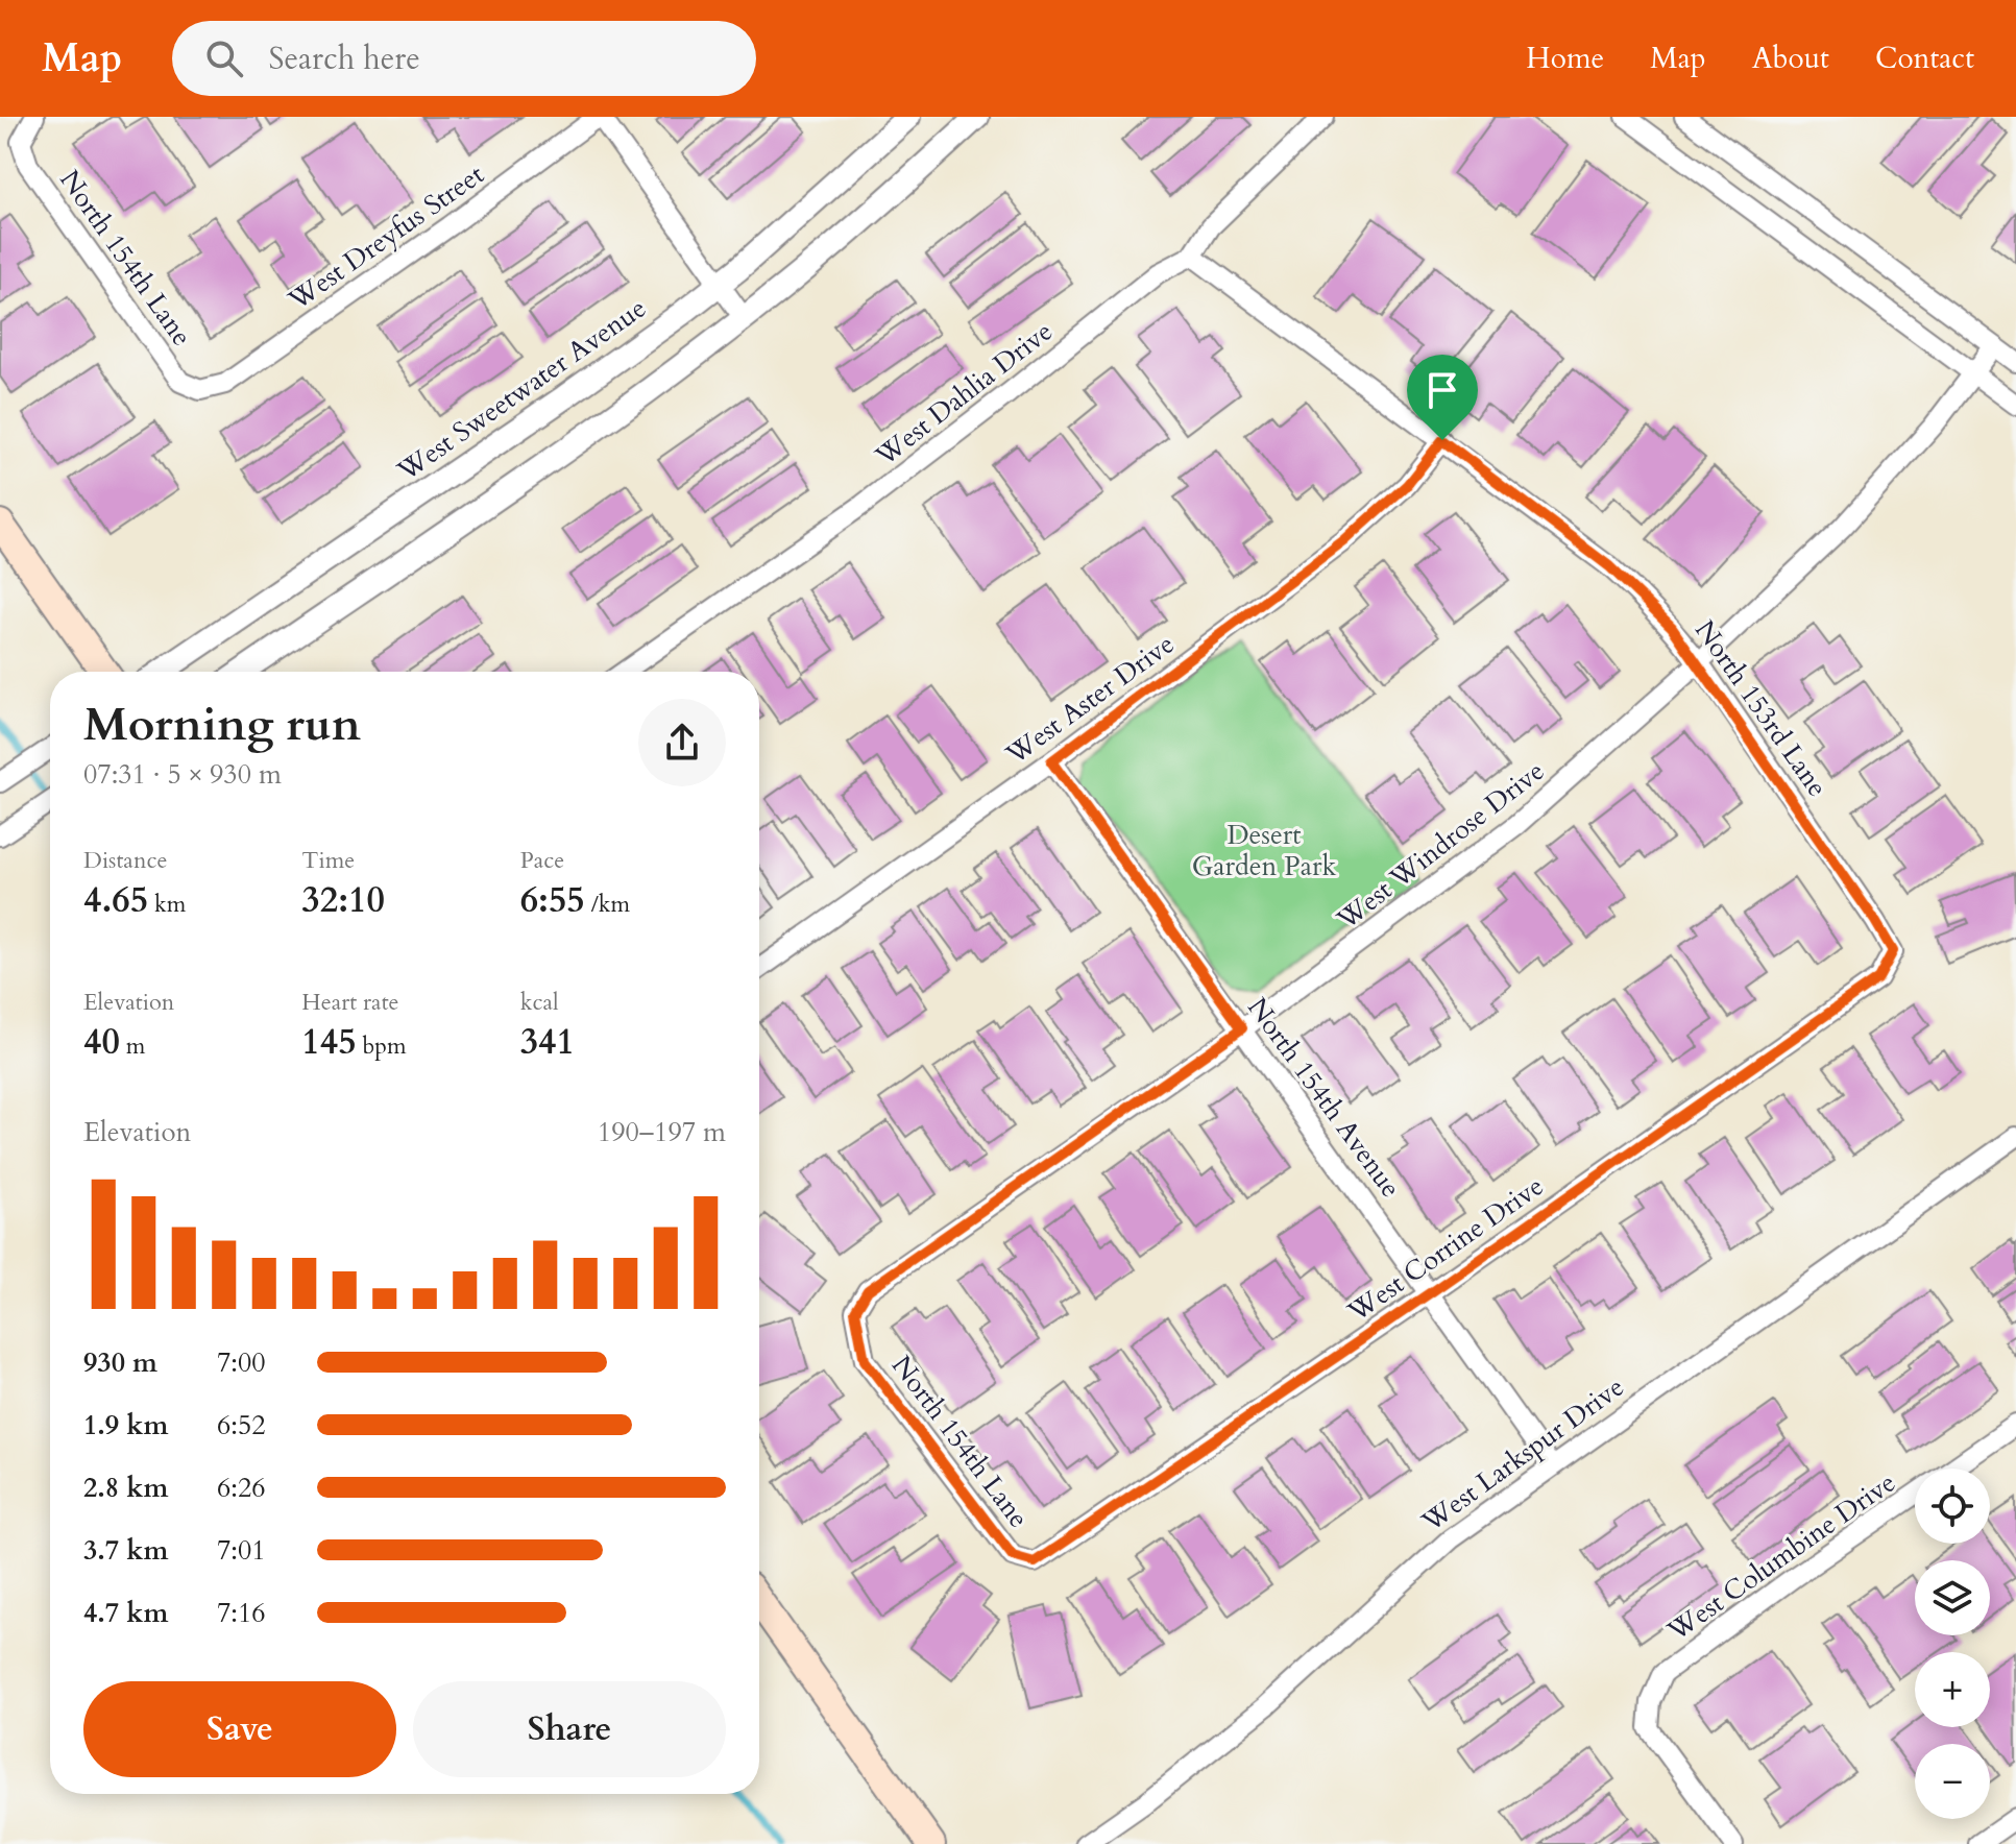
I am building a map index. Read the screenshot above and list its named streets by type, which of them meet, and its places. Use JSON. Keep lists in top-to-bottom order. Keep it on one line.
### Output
{"streets":{"street":["West Dreyfus Street","North 154th Lane","West Sweetwater Avenue","West Dahlia Drive","West Aster Drive","North 153rd Lane","West Windrose Drive","North 154th Avenue","West Corrine Drive","West Larkspur Drive","West Columbine Drive"]},"crossings":[["West Dreyfus Street","North 154th Lane"],["North 154th Lane","West Windrose Drive"],["North 154th Lane","West Corrine Drive"],["West Dahlia Drive","North 153rd Lane"],["West Aster Drive","North 153rd Lane"],["West Aster Drive","North 154th Avenue"],["North 153rd Lane","West Windrose Drive"],["North 153rd Lane","West Corrine Drive"],["West Windrose Drive","North 154th Avenue"],["North 154th Avenue","West Corrine Drive"],["North 154th Avenue","West Larkspur Drive"]],"parks":["Desert Garden Park"],"page":{"header":"Map","search":"Search here","nav":["Home","Map","About","Contact"],"heading":["Morning run","07:31 · 5 × 930 m"],"stats":[["Distance","4.65 km"],["Time","32:10"],["Pace","6:55 /km"],["Elevation","40 m"],["Heart rate","145 bpm"],["kcal","341"]],"chart":["Elevation","190–197 m"],"list":[{"name":"930 m","note":"7:00"},{"name":"1.9 km","note":"6:52"},{"name":"2.8 km","note":"6:26"},{"name":"3.7 km","note":"7:01"},{"name":"4.7 km","note":"7:16"}],"map_buttons":["+","−"],"buttons":["Save","Share"]}}
